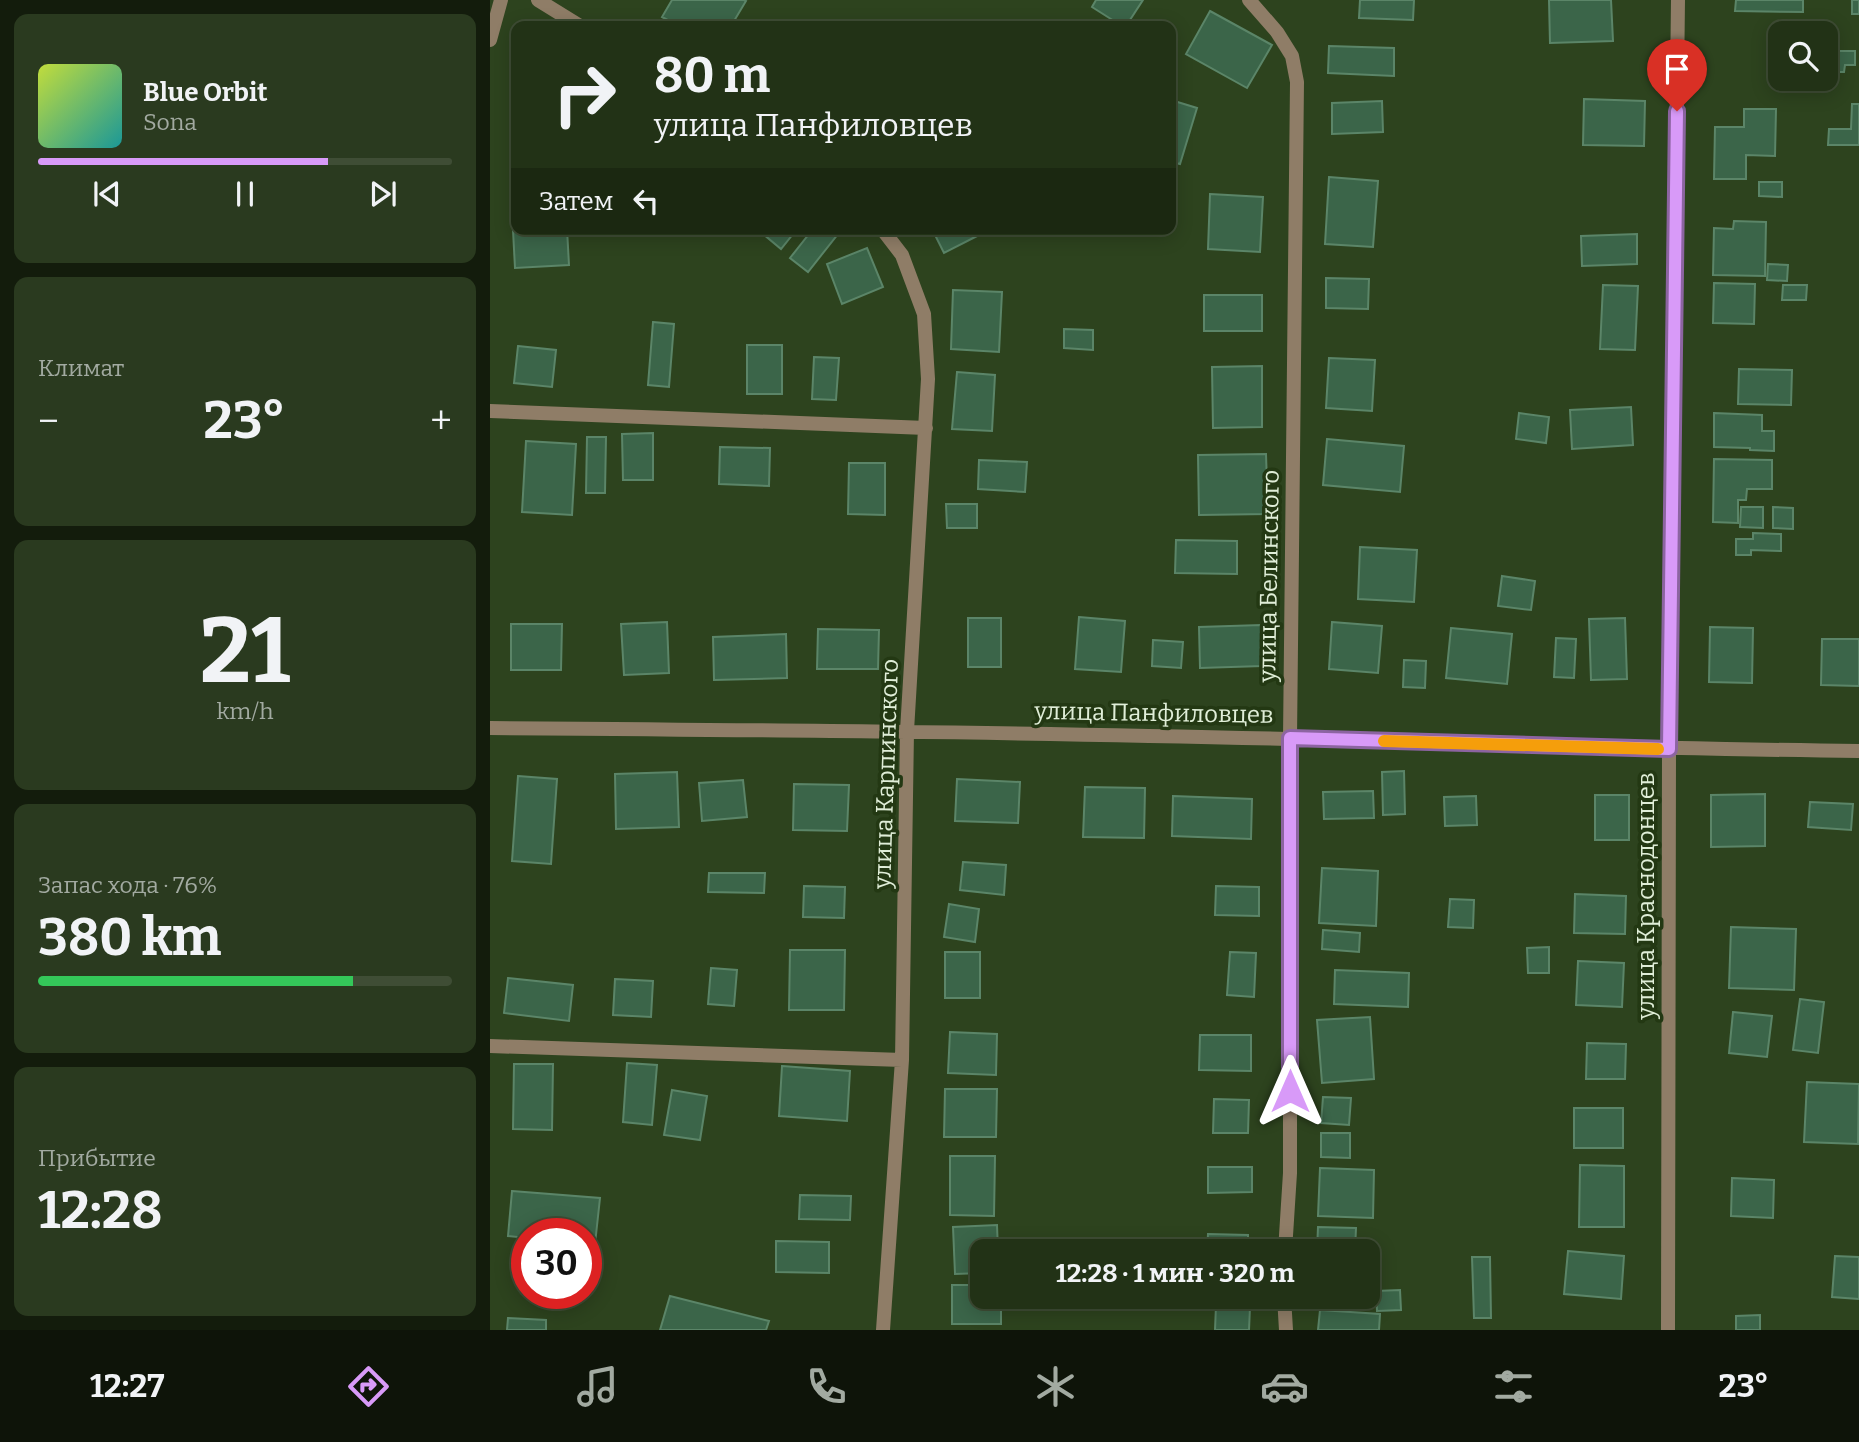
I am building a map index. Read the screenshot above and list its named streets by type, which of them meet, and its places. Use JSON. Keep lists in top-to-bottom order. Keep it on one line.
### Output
{"streets":{"street":["улица Белинского","улица Панфиловцев","улица Карпинского","улица Краснодонцев"]},"crossings":[["улица Белинского","улица Панфиловцев"],["улица Панфиловцев","улица Карпинского"],["улица Панфиловцев","улица Краснодонцев"]],"page":{"turn":["80 m","улица Панфиловцев"],"song":["Blue Orbit","Sona"],"then":"Затем","tile":["Климат",["21","km/h"],["Запас хода · 76%","380 km"],["Прибытие","12:28"]],"heat":["−","23°","+"],"limit":"30","trip":"12:28 · 1 мин · 320 m","tabs":["12:27","23°"]}}
